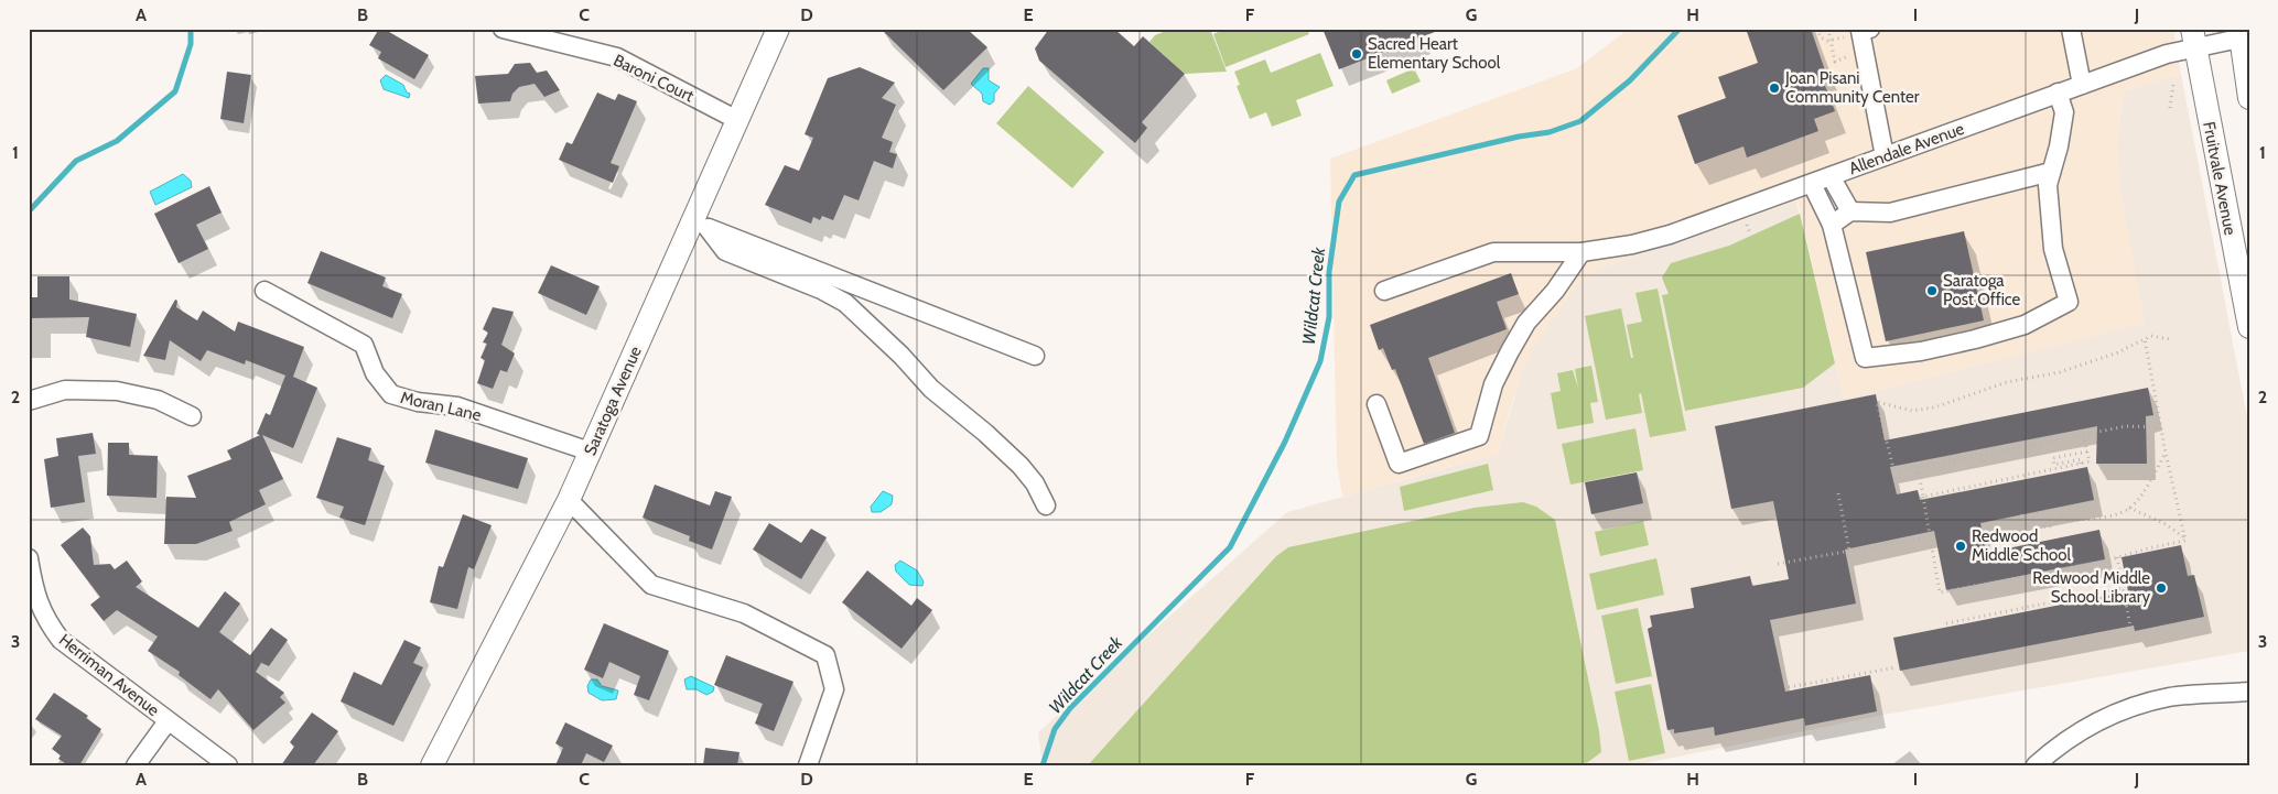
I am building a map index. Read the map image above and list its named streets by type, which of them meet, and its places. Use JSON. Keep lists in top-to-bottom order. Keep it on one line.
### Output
{"streets":{"main road":["Fruitvale Avenue","Saratoga Avenue"],"street":["Baroni Court","Allendale Avenue","Moran Lane","Herriman Avenue"]},"crossings":[["Baroni Court","Saratoga Avenue"],["Allendale Avenue","Fruitvale Avenue"],["Saratoga Avenue","Moran Lane"]],"water":["Wildcat Creek"],"places":["Sacred Heart Elementary School","Joan Pisani Community Center","Saratoga Post Office","Redwood Middle School","Redwood Middle School Library"],"grid":{"columns":["A","B","C","D","E","F","G","H","I","J"],"rows":["1","2","3"]}}
